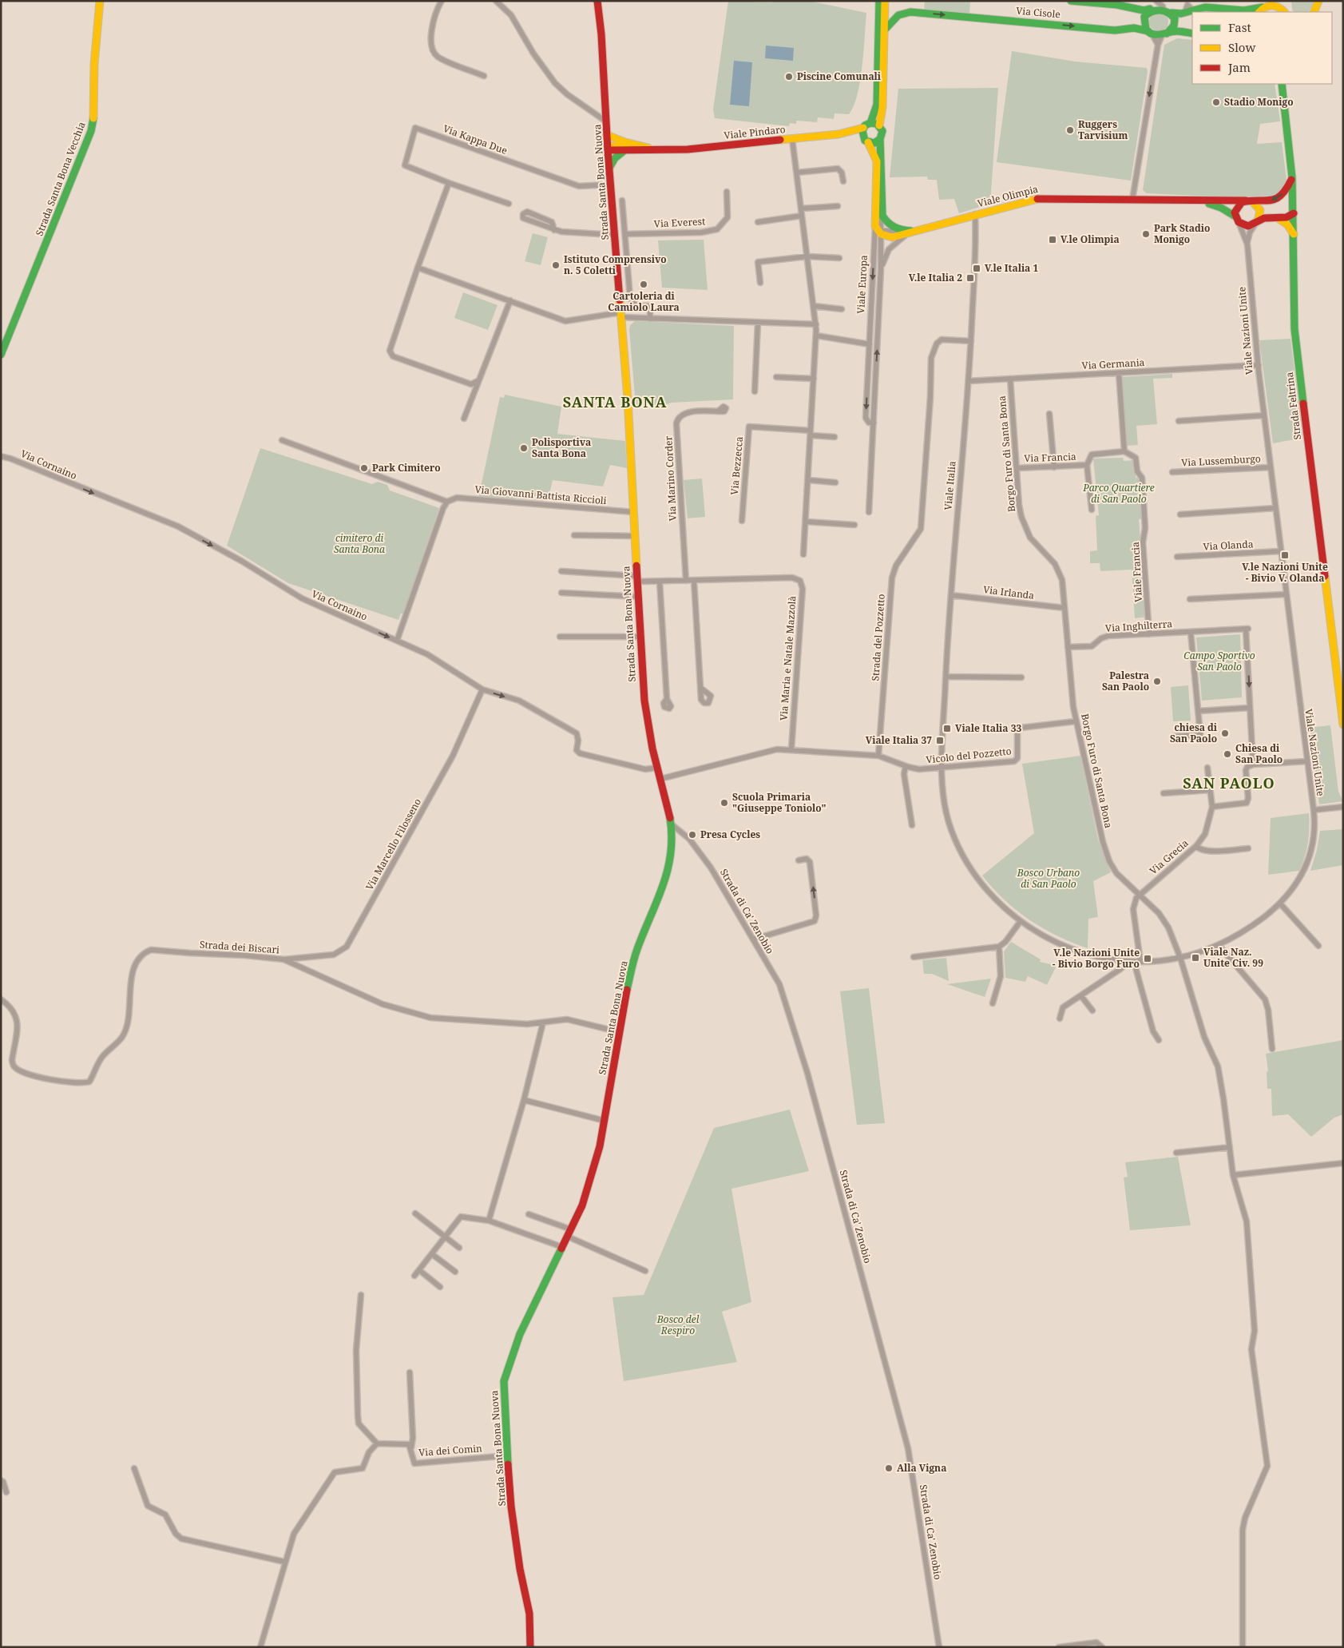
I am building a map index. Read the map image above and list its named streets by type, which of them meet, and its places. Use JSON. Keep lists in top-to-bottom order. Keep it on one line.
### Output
{"streets":{"street":["Via Cisole","Viale Pindaro","Via Kappa Due","Strada Santa Bona Vecchia","Strada Santa Bona Nuova","Viale Olimpia","Via Everest","Viale Europa","Viale Nazioni Unite","Via Germania","Strada Feltrina","Borgo Furo di Santa Bona","Via Francia","Via Lussemburgo","Via Cornaino","Via Bezzecca","Via Marino Corder","Viale Italia","Via Giovanni Battista Riccioli","Via Olanda","Viale Francia","Via Irlanda","Via Inghilterra","Strada del Pozzetto","Via Maria e Natale Mazzolà","Vicolo del Pozzetto","Via Marcello Filosseno","Via Grecia","Strada di Ca' Zenobio","Strada dei Biscari","Via dei Comin"]},"crossings":[["Via Cisole","Viale Europa"],["Viale Pindaro","Strada Santa Bona Nuova"],["Viale Pindaro","Viale Europa"],["Via Kappa Due","Strada Santa Bona Nuova"],["Strada Santa Bona Nuova","Via Cornaino"],["Strada Santa Bona Nuova","Via Giovanni Battista Riccioli"],["Strada Santa Bona Nuova","Via Maria e Natale Mazzolà"],["Strada Santa Bona Nuova","Strada di Ca' Zenobio"],["Strada Santa Bona Nuova","Strada dei Biscari"],["Strada Santa Bona Nuova","Via dei Comin"],["Viale Olimpia","Viale Europa"],["Viale Olimpia","Viale Nazioni Unite"],["Viale Olimpia","Strada Feltrina"],["Viale Olimpia","Viale Italia"],["Viale Nazioni Unite","Via Germania"],["Viale Nazioni Unite","Borgo Furo di Santa Bona"],["Viale Nazioni Unite","Via Lussemburgo"],["Viale Nazioni Unite","Viale Italia"],["Viale Nazioni Unite","Via Olanda"],["Viale Nazioni Unite","Vicolo del Pozzetto"],["Via Germania","Borgo Furo di Santa Bona"],["Via Germania","Viale Italia"],["Borgo Furo di Santa Bona","Via Francia"],["Borgo Furo di Santa Bona","Via Irlanda"],["Borgo Furo di Santa Bona","Via Inghilterra"],["Borgo Furo di Santa Bona","Vicolo del Pozzetto"],["Borgo Furo di Santa Bona","Via Grecia"],["Via Francia","Viale Francia"],["Via Cornaino","Via Marcello Filosseno"],["Via Marino Corder","Via Maria e Natale Mazzolà"],["Viale Italia","Via Irlanda"],["Viale Italia","Strada del Pozzetto"],["Viale Francia","Via Inghilterra"],["Strada del Pozzetto","Vicolo del Pozzetto"],["Via Marcello Filosseno","Strada dei Biscari"]],"one_way":["Via Cornaino"],"districts":["SANTA BONA","SAN PAOLO"],"parks":["Parco Quartiere di San Paolo","cimitero di Santa Bona","Campo Sportivo San Paolo","Bosco Urbano di San Paolo","Bosco del Respiro"],"places":{"other":["Piscine Comunali","Stadio Monigo","Ruggers Tarvisium","Park Stadio Monigo","Istituto Comprensivo n. 5 Coletti","Cartoleria di Camiolo Laura","Polisportiva Santa Bona","Park Cimitero","Palestra San Paolo","chiesa di San Paolo","Chiesa di San Paolo","Scuola Primaria \"Giuseppe Toniolo\"","Presa Cycles","Alla Vigna"],"transit":["V.le Olimpia","V.le Italia 1","V.le Italia 2","V.le Nazioni Unite - Bivio V. Olanda","Viale Italia 33","Viale Italia 37","Viale Naz. Unite Civ. 99","V.le Nazioni Unite - Bivio Borgo Furo"]},"legend":["Fast","Slow","Jam"]}
